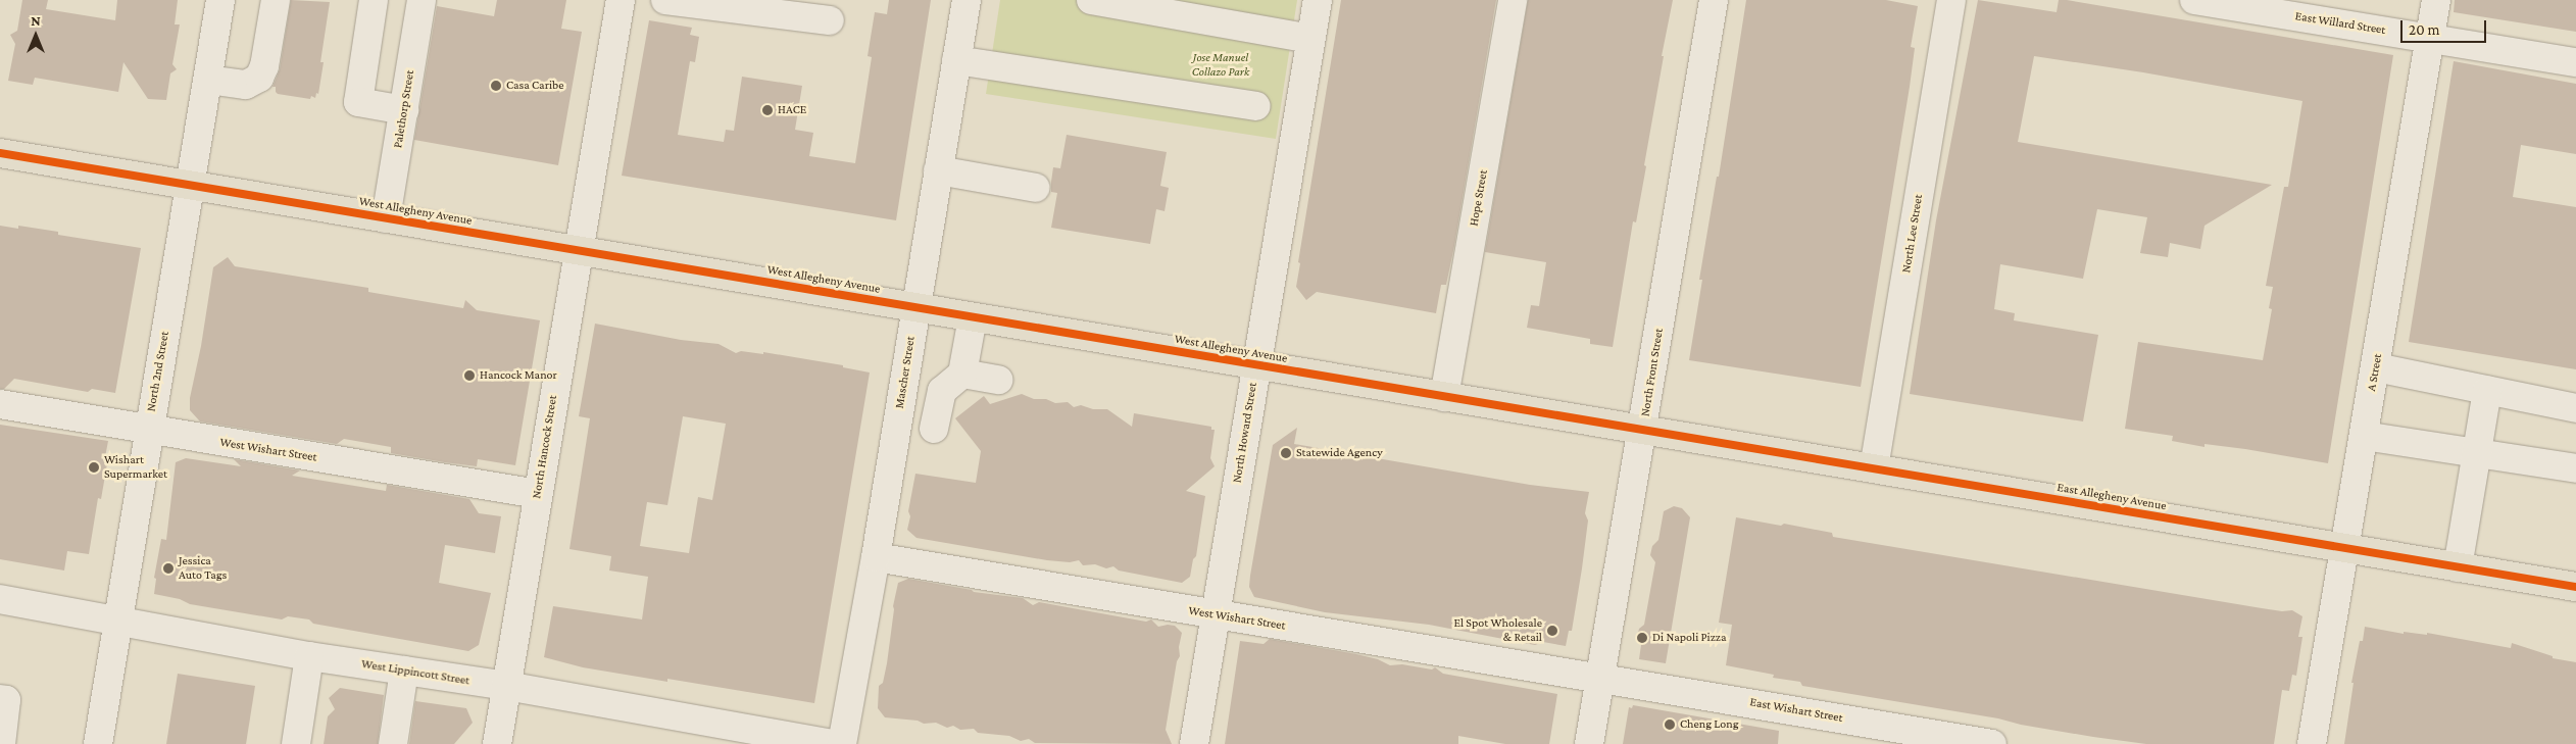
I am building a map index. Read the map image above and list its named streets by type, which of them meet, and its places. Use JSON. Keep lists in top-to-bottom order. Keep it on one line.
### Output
{"streets":{"main road":["West Allegheny Avenue","East Allegheny Avenue"],"street":["East Willard Street","Palethorp Street","Hope Street","North Lee Street","North 2nd Street","Mascher Street","North Front Street","A Street","North Howard Street","North Hancock Street","West Wishart Street","West Lippincott Street","East Wishart Street"]},"crossings":[["East Willard Street","A Street"],["Palethorp Street","West Allegheny Avenue"],["Hope Street","West Allegheny Avenue"],["West Allegheny Avenue","North 2nd Street"],["West Allegheny Avenue","Mascher Street"],["West Allegheny Avenue","North Front Street"],["West Allegheny Avenue","North Howard Street"],["West Allegheny Avenue","North Hancock Street"],["West Allegheny Avenue","East Allegheny Avenue"],["North Lee Street","East Allegheny Avenue"],["North 2nd Street","West Wishart Street"],["North 2nd Street","West Lippincott Street"],["Mascher Street","West Wishart Street"],["North Front Street","West Wishart Street"],["North Front Street","East Allegheny Avenue"],["North Front Street","East Wishart Street"],["A Street","East Allegheny Avenue"],["North Howard Street","West Wishart Street"],["North Hancock Street","West Wishart Street"],["North Hancock Street","West Lippincott Street"],["West Wishart Street","East Wishart Street"]],"parks":["Jose Manuel Collazo Park"],"places":["Casa Caribe","HACE","Hancock Manor","Statewide Agency","Wishart Supermarket","Jessica Auto Tags","El Spot Wholesale & Retail","Di Napoli Pizza","Cheng Long"],"scale_bar":"20 m","north":"top"}
